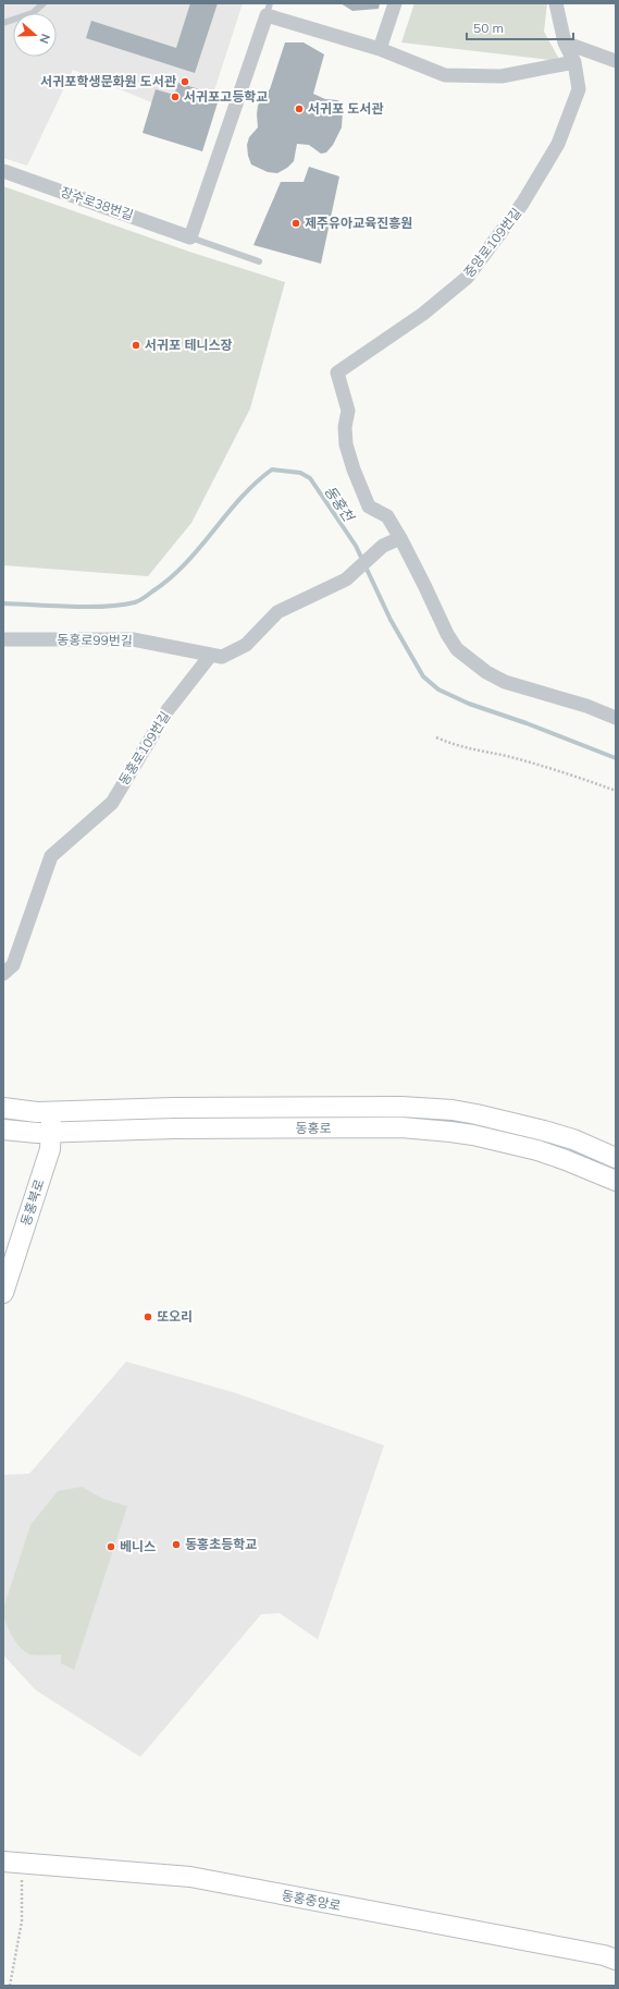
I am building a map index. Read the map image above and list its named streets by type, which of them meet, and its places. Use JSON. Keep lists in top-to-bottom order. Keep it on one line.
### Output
{"streets":{"main road":["동홍로","동홍북로","동홍중앙로"],"street":["장수로38번길","중앙로109번길","동홍로99번길","동홍로109번길"]},"crossings":[["동홍로99번길","동홍로109번길"],["동홍로","동홍북로"]],"water":["동홍천"],"places":["서귀포학생문화원 도서관","서귀포고등학교","서귀포 도서관","제주유아교육진흥원","서귀포 테니스장","또오리","동홍초등학교","베니스"],"scale_bar":"50 m","north":"right"}
